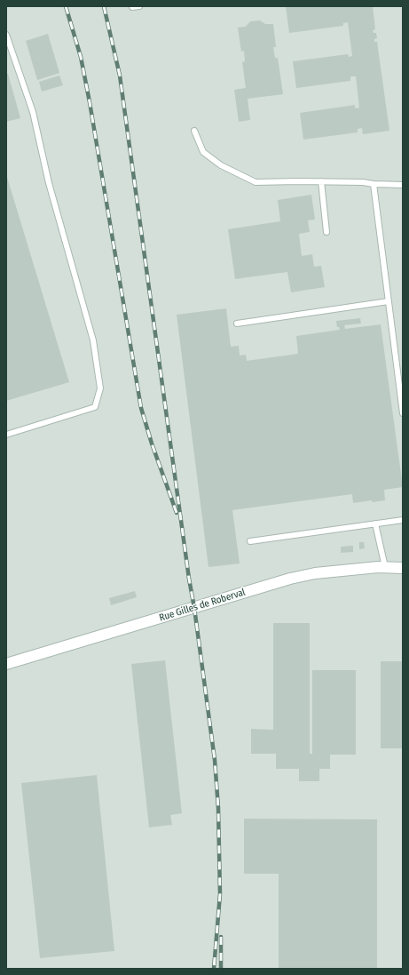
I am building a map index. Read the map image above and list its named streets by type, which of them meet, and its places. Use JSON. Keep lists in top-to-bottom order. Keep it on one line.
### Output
{"streets":{"street":["Rue Gilles de Roberval"]}}
